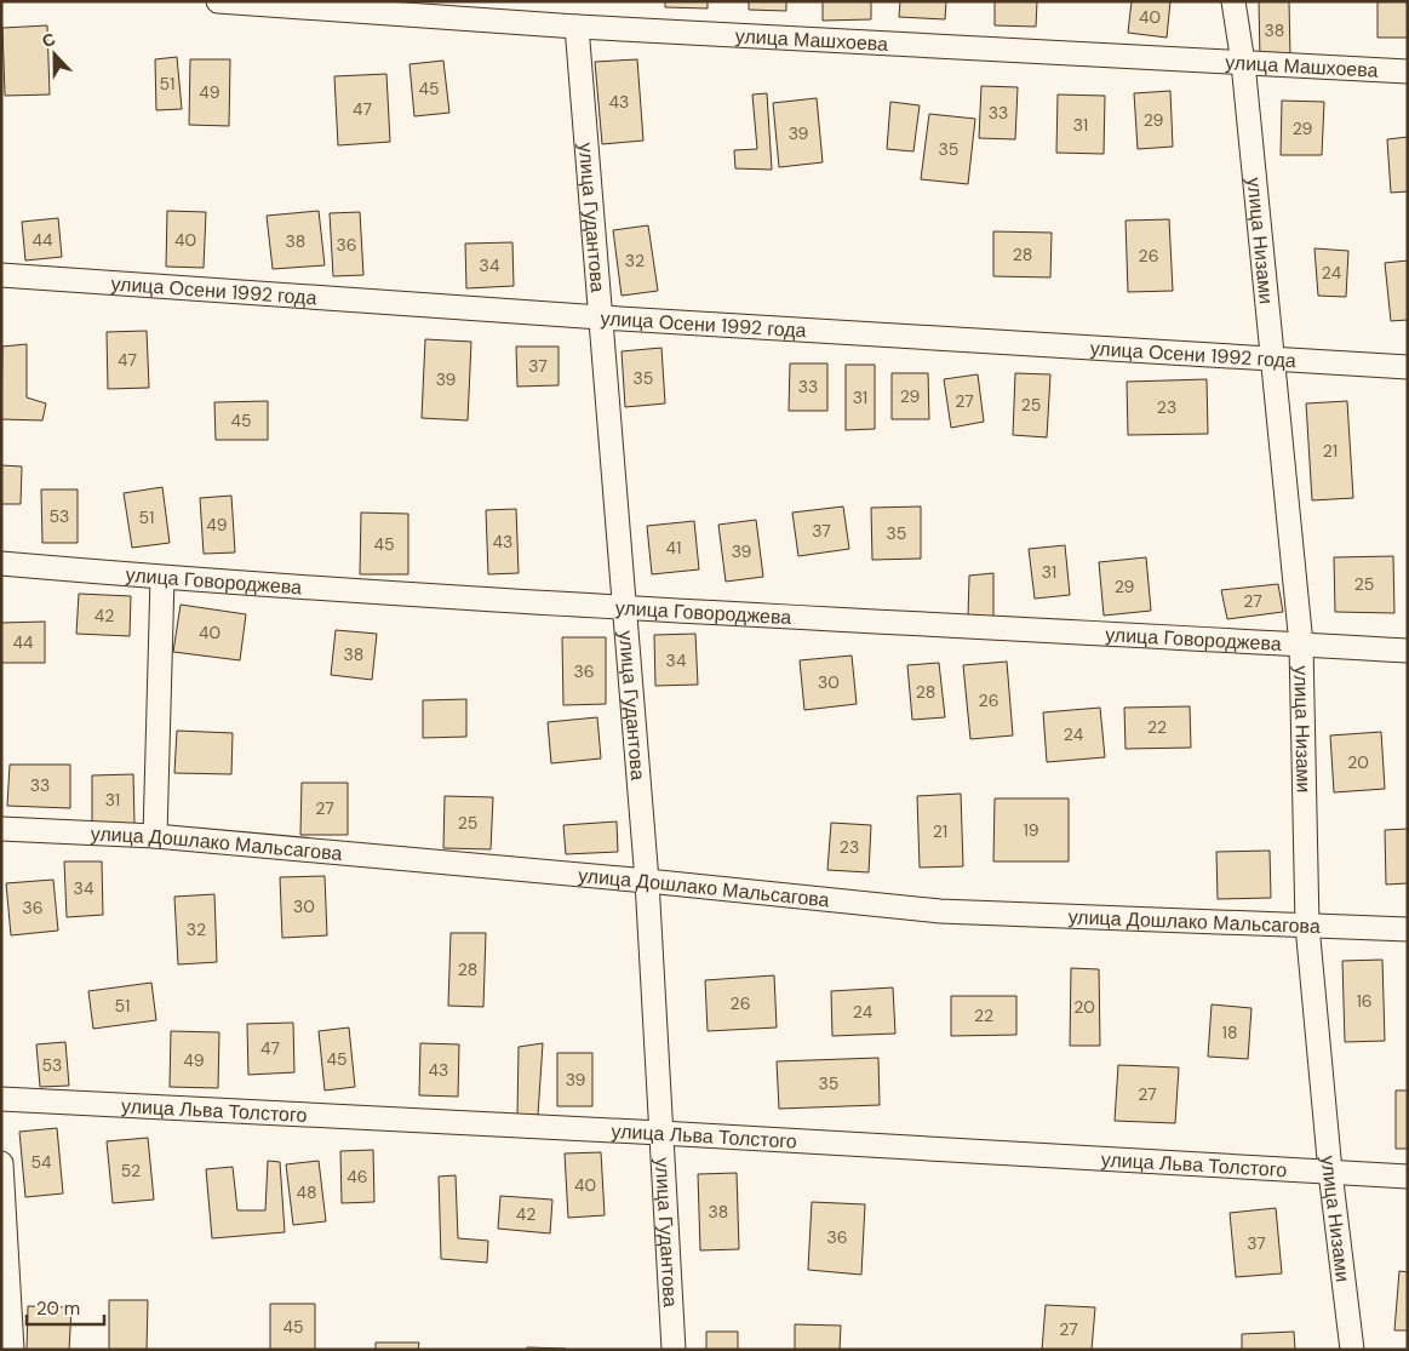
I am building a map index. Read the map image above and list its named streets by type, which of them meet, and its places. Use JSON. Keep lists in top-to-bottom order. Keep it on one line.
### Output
{"streets":{"street":["улица Машхоева","улица Гудантова","улица Низами","улица Осени 1992 года","улица Говороджева","улица Дошлако Мальсагова","улица Льва Толстого"]},"crossings":[["улица Машхоева","улица Гудантова"],["улица Машхоева","улица Низами"],["улица Гудантова","улица Осени 1992 года"],["улица Гудантова","улица Говороджева"],["улица Гудантова","улица Дошлако Мальсагова"],["улица Гудантова","улица Льва Толстого"],["улица Низами","улица Осени 1992 года"],["улица Низами","улица Говороджева"],["улица Низами","улица Дошлако Мальсагова"],["улица Низами","улица Льва Толстого"]],"house_numbers":["40","38","51","45","49","43","47","33","29","31","29","39","35","44","40","38","36","28","26","32","34","24","47","37","35","39","33","29","31","27","25","23","45","21","53","51","49","37","35","43","45","41","39","31","25","29","27","42","40","44","38","34","36","30","28","26","22","24","20","33","31","27","25","19","21","23","34","30","36","32","28","16","26","51","20","24","22","18","47","45","49","53","43","39","35","27","54","52","46","40","48","38","42","36","37","45","27"],"scale_bar":"20 m","north":"top"}
